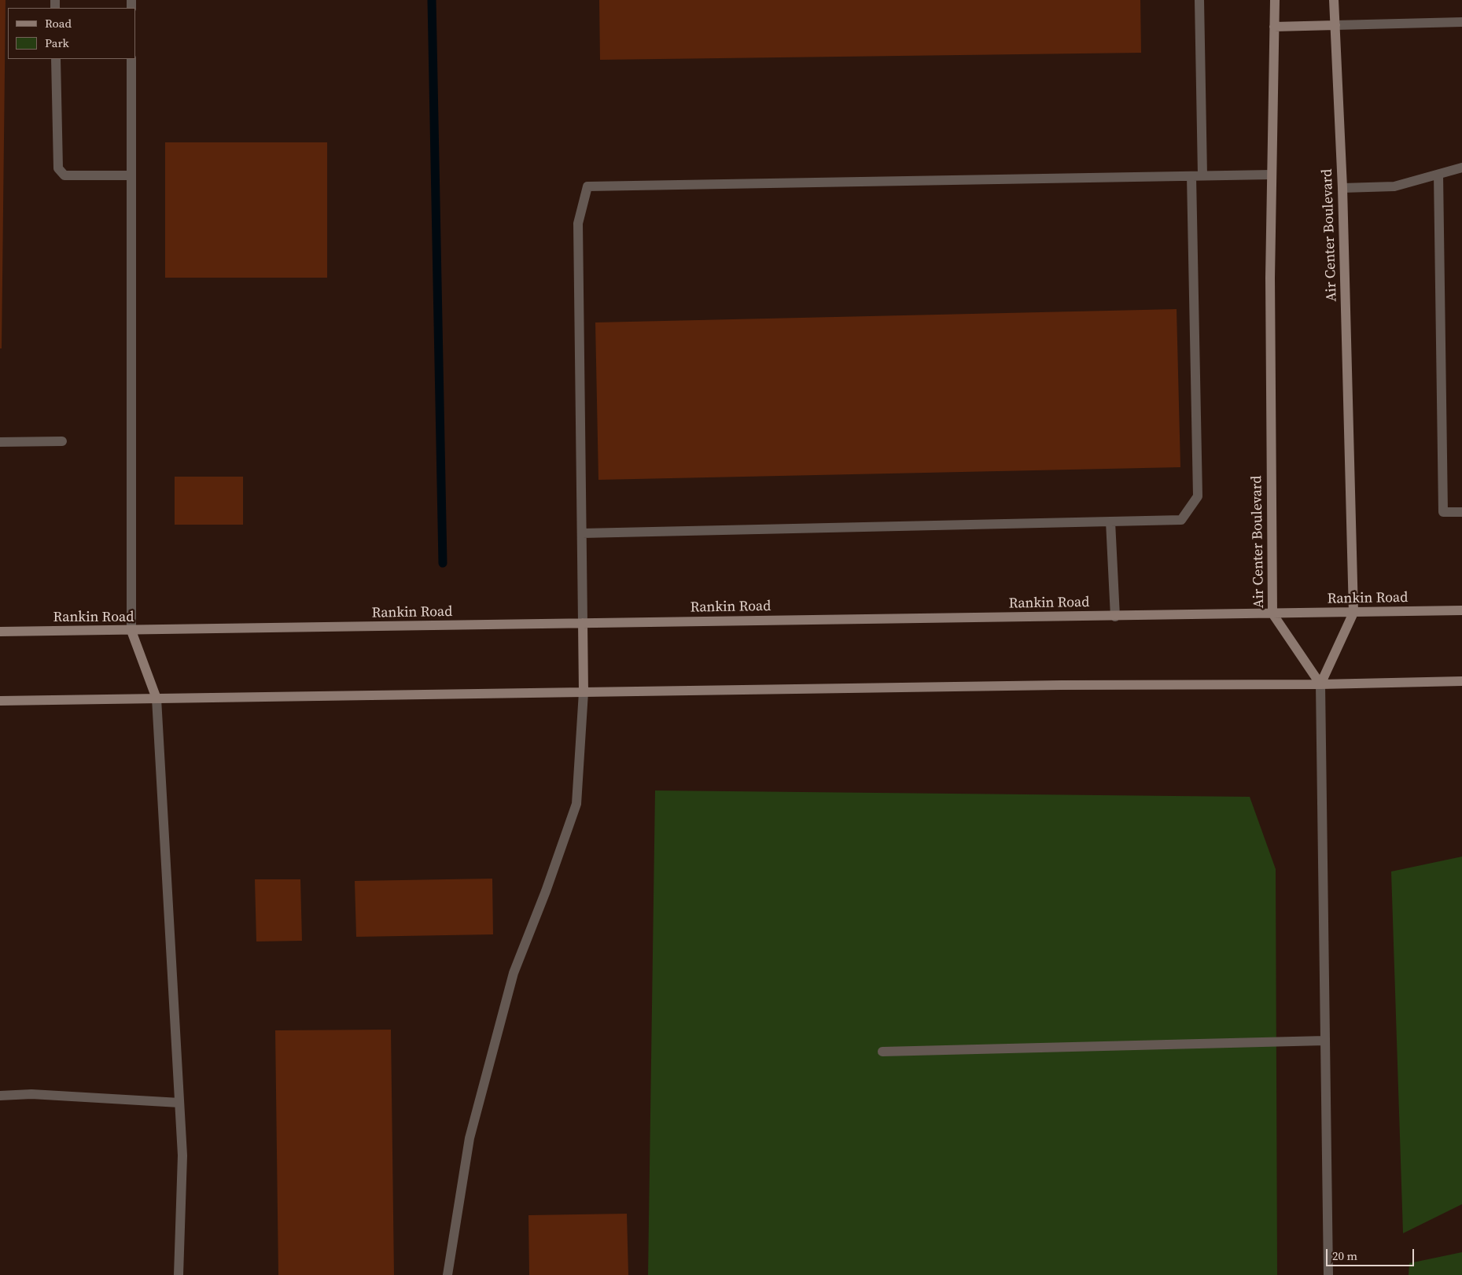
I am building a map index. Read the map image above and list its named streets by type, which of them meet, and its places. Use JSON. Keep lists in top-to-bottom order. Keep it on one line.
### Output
{"streets":{"main road":["Air Center Boulevard","Rankin Road"]},"crossings":[["Air Center Boulevard","Rankin Road"]],"legend":["Road","Park"],"scale_bar":"20 m"}
